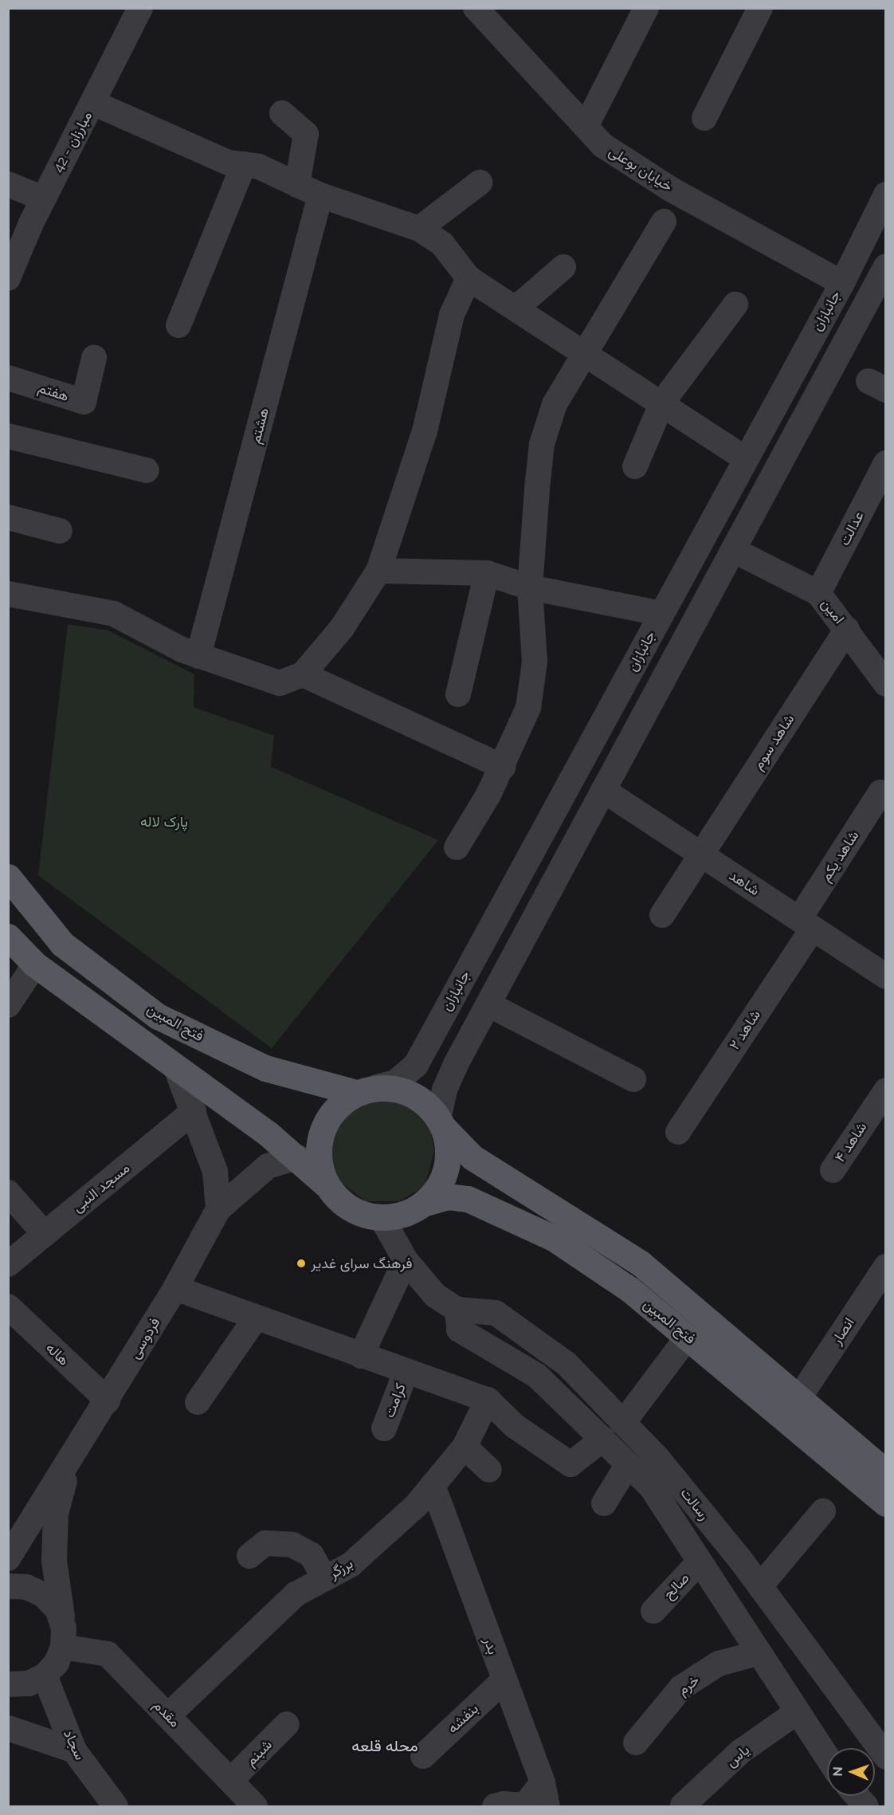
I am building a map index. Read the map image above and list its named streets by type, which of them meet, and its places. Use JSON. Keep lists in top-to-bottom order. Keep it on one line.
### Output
{"streets":{"main road":["فتح المبین"],"street":["مبارزان - 42","خیابان بوعلی","جانبازان","هفتم","هشتم","عدالت","امین","شاهد سوم","شاهد یکم","شاهد","شاهد ۲","شاهد ۴","مسجد النبی","انصار","فردوسی","هاله","کرامت","رسالت","برزگر","صالح","بدر","خرم","مقدم","بنفشه","سجاد","شبنم","یاس"]},"crossings":[["خیابان بوعلی","جانبازان"],["جانبازان","فتح المبین"],["جانبازان","رسالت"],["عدالت","امین"],["امین","شاهد سوم"],["شاهد سوم","شاهد"],["شاهد یکم","شاهد"],["شاهد یکم","شاهد ۲"],["شاهد","شاهد ۲"],["فتح المبین","انصار"],["فتح المبین","رسالت"],["فردوسی","هاله"],["رسالت","صالح"],["رسالت","خرم"],["رسالت","یاس"],["برزگر","بدر"],["برزگر","مقدم"],["بدر","بنفشه"],["مقدم","شبنم"]],"districts":["محله قلعه"],"parks":["پارک لاله"],"places":["فرهنگ سرای غدیر"],"north":"left"}
